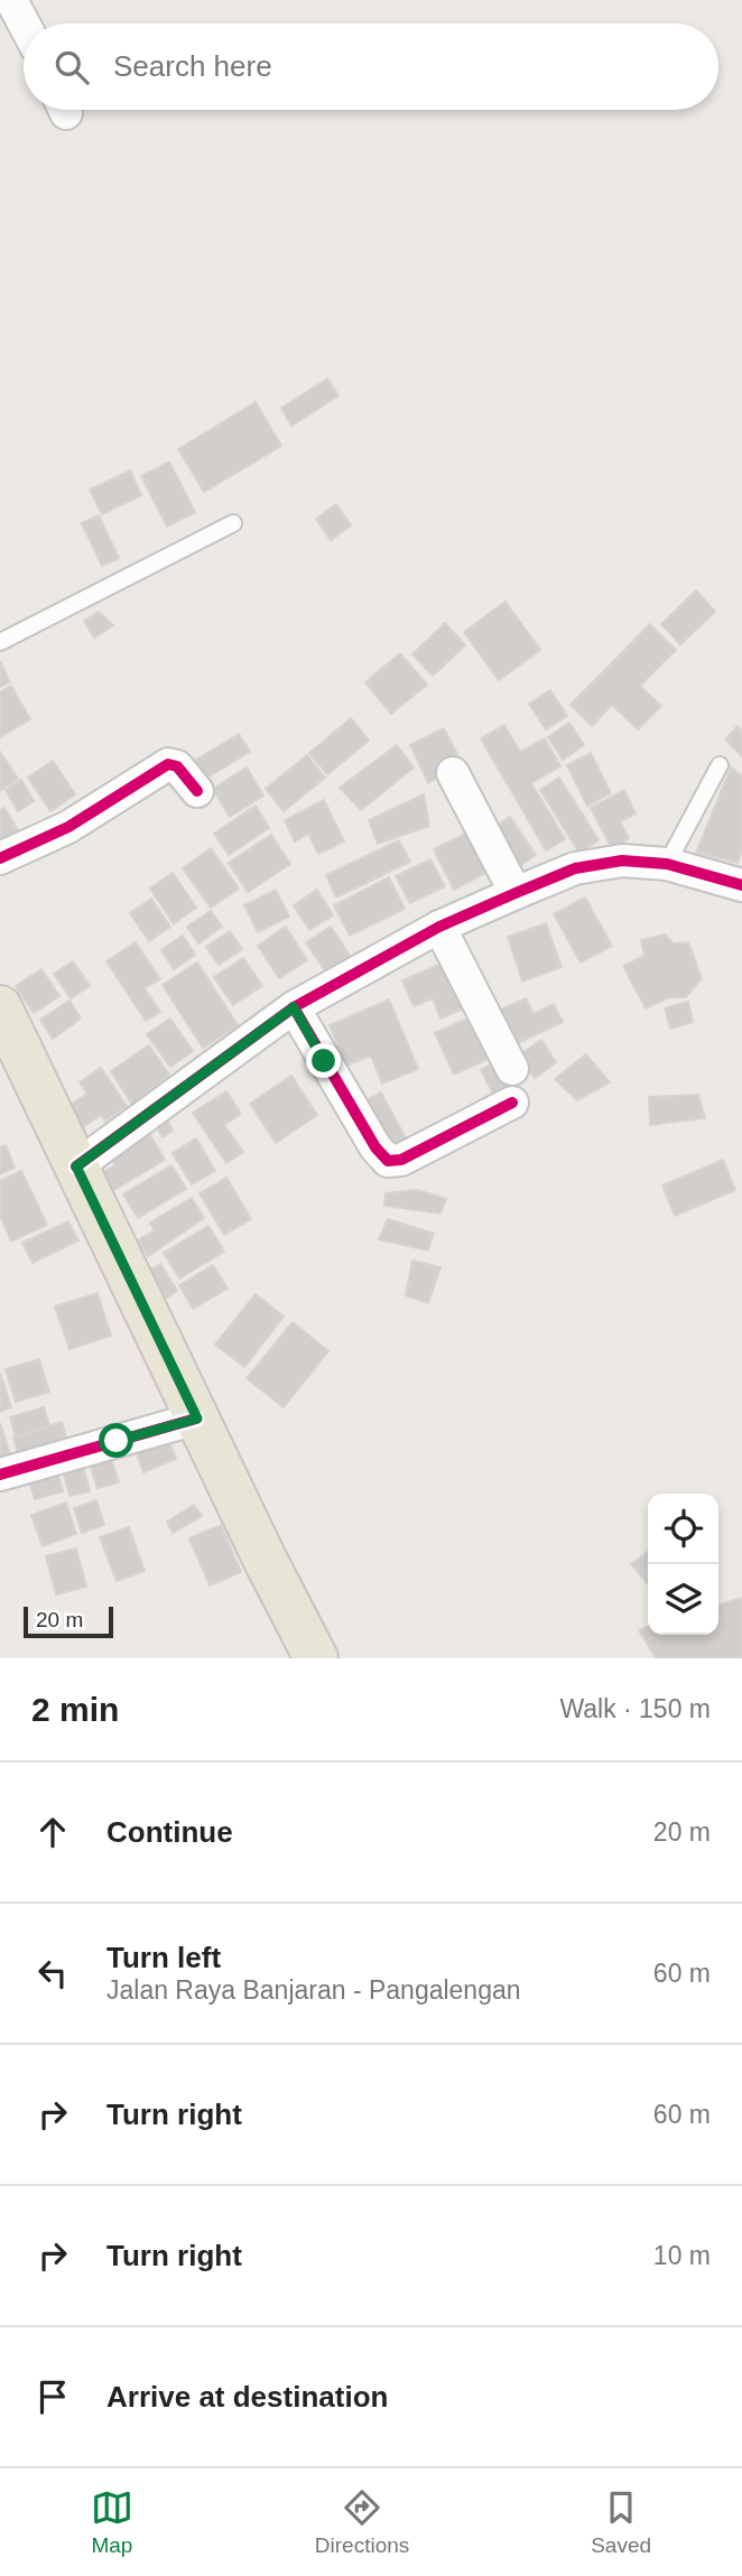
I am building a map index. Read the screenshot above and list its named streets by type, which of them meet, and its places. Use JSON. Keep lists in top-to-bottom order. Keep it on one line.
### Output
{"scale_bar":"20 m","page":{"search":"Search here","scale":"20 m","heading":["2 min","Walk · 150 m"],"list":[["Continue","20 m"],["Turn left","Jalan Raya Banjaran - Pangalengan","60 m"],["Turn right","60 m"],["Turn right","10 m"],"Arrive at destination"],"nav":["Map","Directions","Saved"]}}
